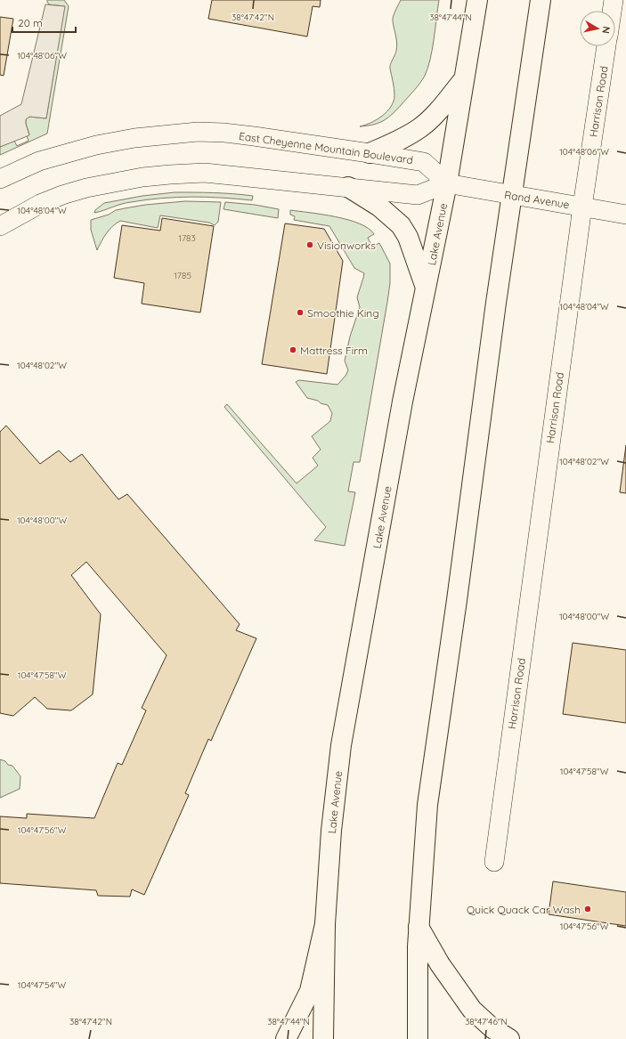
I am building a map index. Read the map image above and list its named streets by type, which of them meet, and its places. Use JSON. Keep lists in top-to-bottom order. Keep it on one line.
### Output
{"streets":{"main road":["Lake Avenue"],"street":["Harrison Road","East Cheyenne Mountain Boulevard","Rand Avenue"]},"crossings":[["Harrison Road","Rand Avenue"],["East Cheyenne Mountain Boulevard","Rand Avenue"],["East Cheyenne Mountain Boulevard","Lake Avenue"],["Rand Avenue","Lake Avenue"]],"places":["Visionworks","Smoothie King","Mattress Firm","Quick Quack Car Wash"],"house_numbers":["1783","1785"],"scale_bar":"20 m","north":"right","coordinates":["38°47'42\"N","38°47'44\"N","104°48'06\"W","104°48'04\"W","104°48'02\"W","104°48'00\"W","104°47'58\"W","104°47'56\"W","104°47'54\"W","38°47'46\"N"]}
